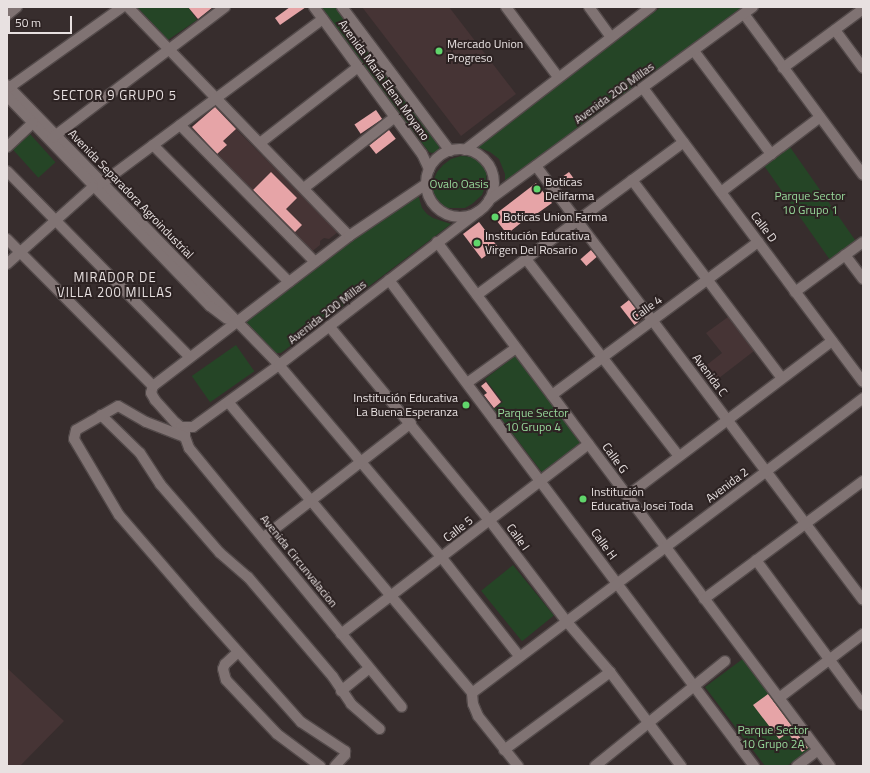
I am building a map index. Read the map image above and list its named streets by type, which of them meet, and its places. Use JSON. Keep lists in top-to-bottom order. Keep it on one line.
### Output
{"streets":{"street":["Avenida María Elena Moyano","Avenida 200 Millas","Avenida Separadora Agroindustrial","Calle D","Calle 4","Avenida C","Calle G","Avenida 2","Calle 5","Calle I","Calle H","Avenida Circunvalacion"]},"crossings":[["Avenida María Elena Moyano","Avenida 200 Millas"],["Avenida 200 Millas","Avenida Separadora Agroindustrial"],["Avenida 200 Millas","Calle D"],["Avenida 200 Millas","Avenida C"],["Avenida 200 Millas","Calle G"],["Avenida 200 Millas","Calle I"],["Avenida 200 Millas","Calle H"],["Avenida 200 Millas","Avenida Circunvalacion"],["Avenida Separadora Agroindustrial","Avenida 2"],["Avenida Separadora Agroindustrial","Calle 5"],["Calle D","Calle 4"],["Calle 4","Avenida C"],["Calle 4","Calle G"],["Avenida C","Avenida 2"],["Calle G","Avenida 2"],["Calle G","Calle 5"],["Avenida 2","Calle I"],["Avenida 2","Calle H"],["Calle 5","Calle I"],["Calle 5","Calle H"],["Calle 5","Avenida Circunvalacion"]],"districts":["SECTOR 9 GRUPO 5","MIRADOR DE VILLA 200 MILLAS"],"parks":["Ovalo Oasis","Parque Sector 10 Grupo 1","Parque Sector 10 Grupo 4","Parque Sector 10 Grupo 2A"],"places":["Mercado Union Progreso","Boticas Delifarma","Boticas Union Farma","Institución Educativa Virgen Del Rosario","Institución Educativa La Buena Esperanza","Institución Educativa Josei Toda"],"scale_bar":"50 m"}
